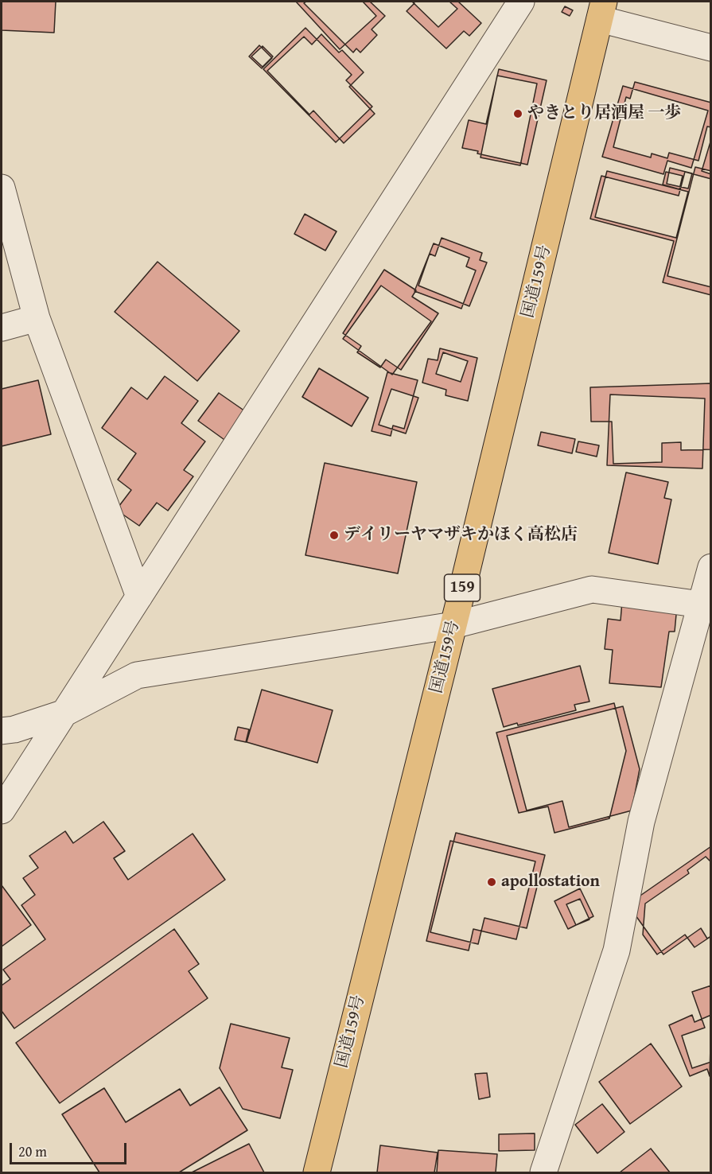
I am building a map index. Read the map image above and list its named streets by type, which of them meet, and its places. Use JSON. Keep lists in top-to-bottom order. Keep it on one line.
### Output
{"streets":{"highway":["国道159号","159"]},"places":["やきとり居酒屋 一歩","デイリーヤマザキかほく高松店","apollostation"],"scale_bar":"20 m"}
